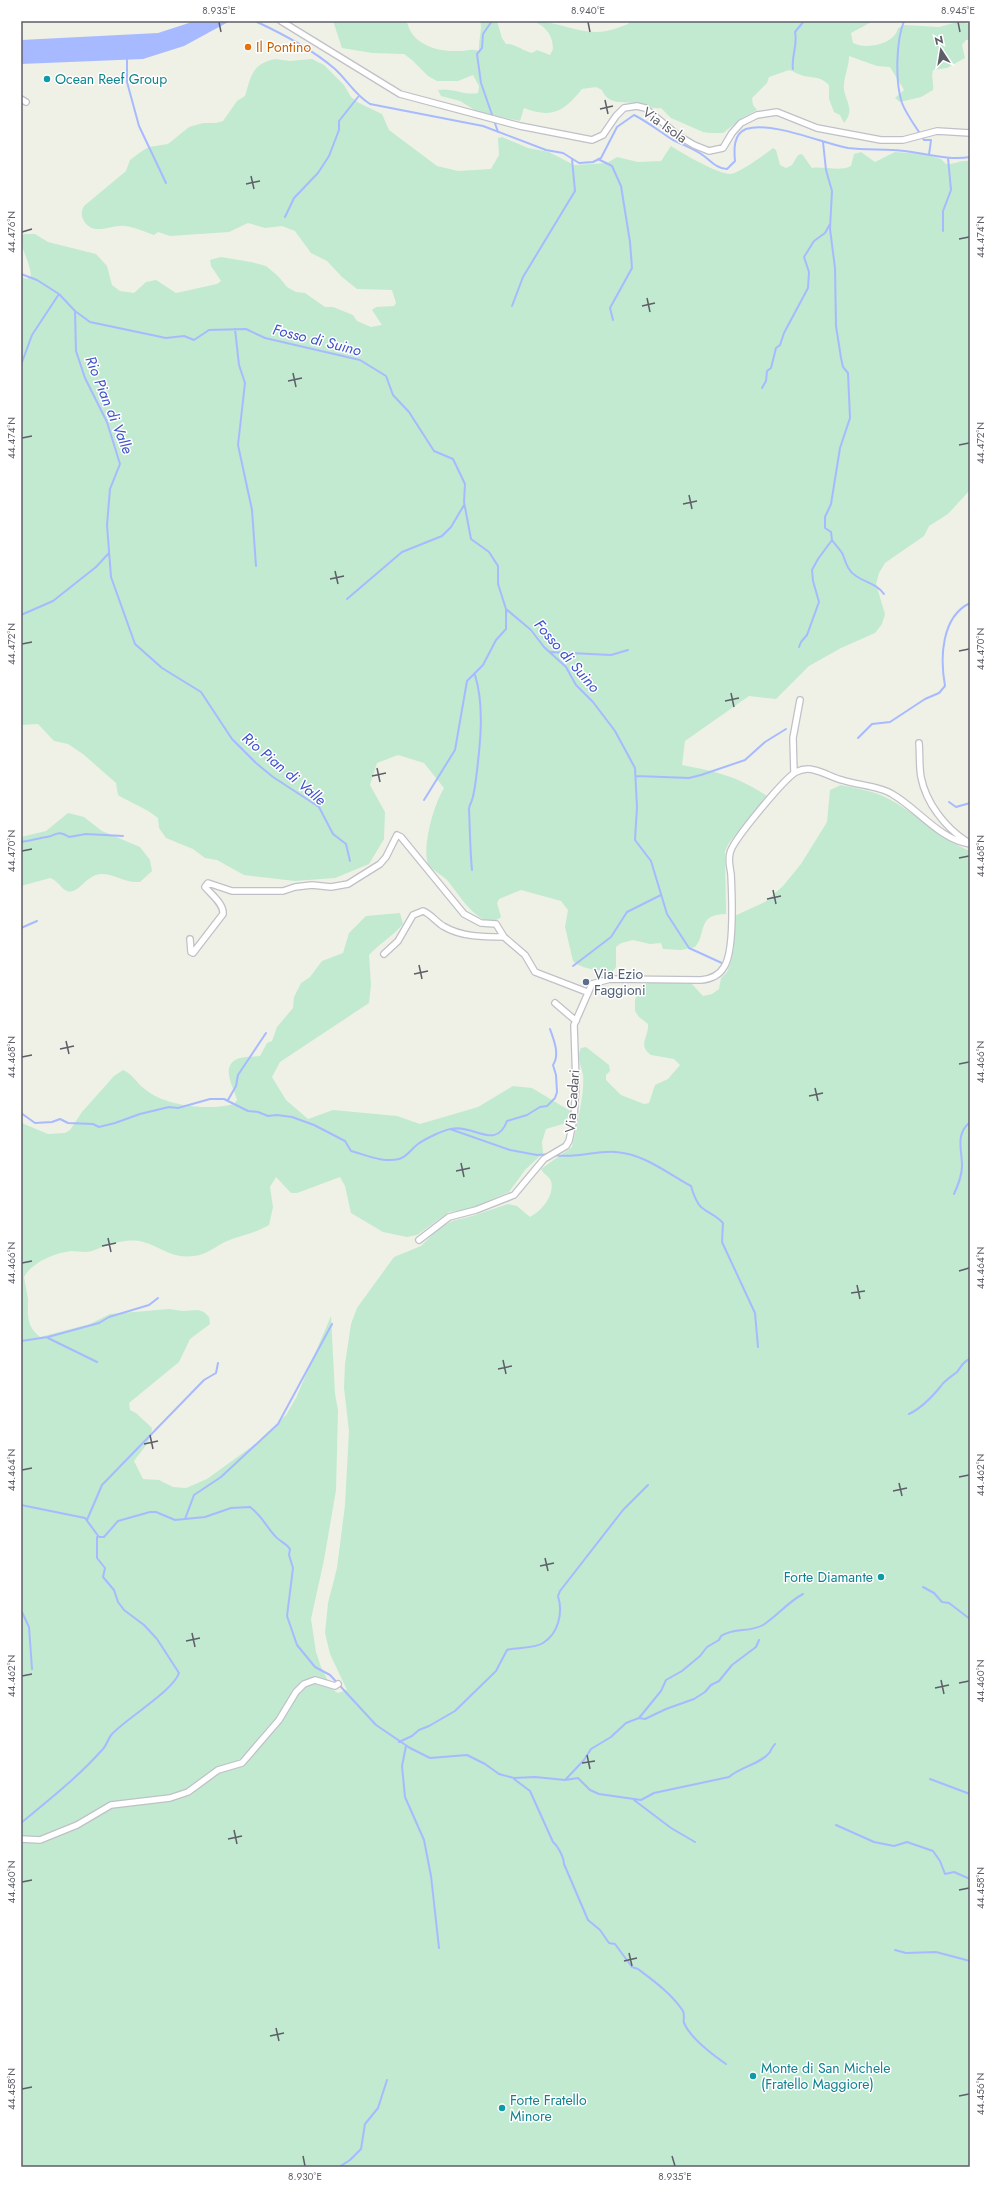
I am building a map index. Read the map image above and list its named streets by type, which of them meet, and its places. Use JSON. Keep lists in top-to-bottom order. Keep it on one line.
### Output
{"streets":{"street":["Via Isola","Via Cadari"]},"water":["Fosso di Suino","Rio Pian di Valle"],"places":["Il Pontino","Ocean Reef Group","Via Ezio Faggioni","Forte Diamante","Monte di San Michele (Fratello Maggiore)","Forte Fratello Minore"],"north":"top","coordinates":["8.935°E","8.940°E","8.945°E","44.476°N","44.474°N","44.472°N","44.470°N","44.468°N","44.466°N","44.464°N","44.462°N","44.460°N","44.458°N","44.456°N","8.930°E"]}
